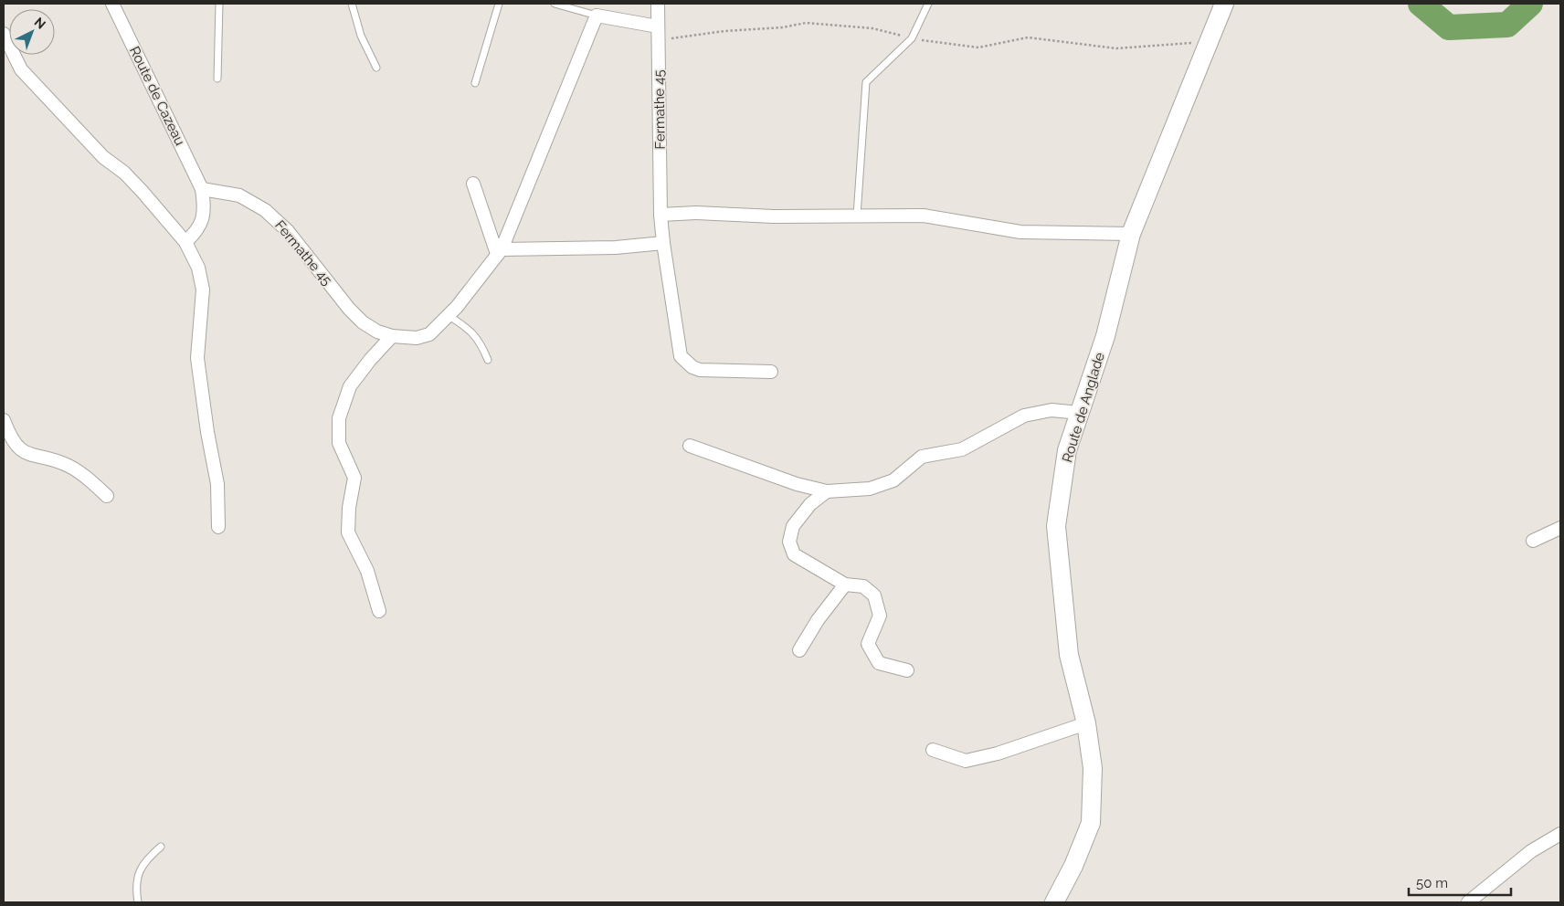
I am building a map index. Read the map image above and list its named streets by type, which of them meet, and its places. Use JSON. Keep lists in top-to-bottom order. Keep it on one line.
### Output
{"streets":{"street":["Route de Cazeau","Fermathe 45","Route de Anglade"]},"crossings":[["Route de Cazeau","Fermathe 45"]],"scale_bar":"50 m","north":"top right"}
